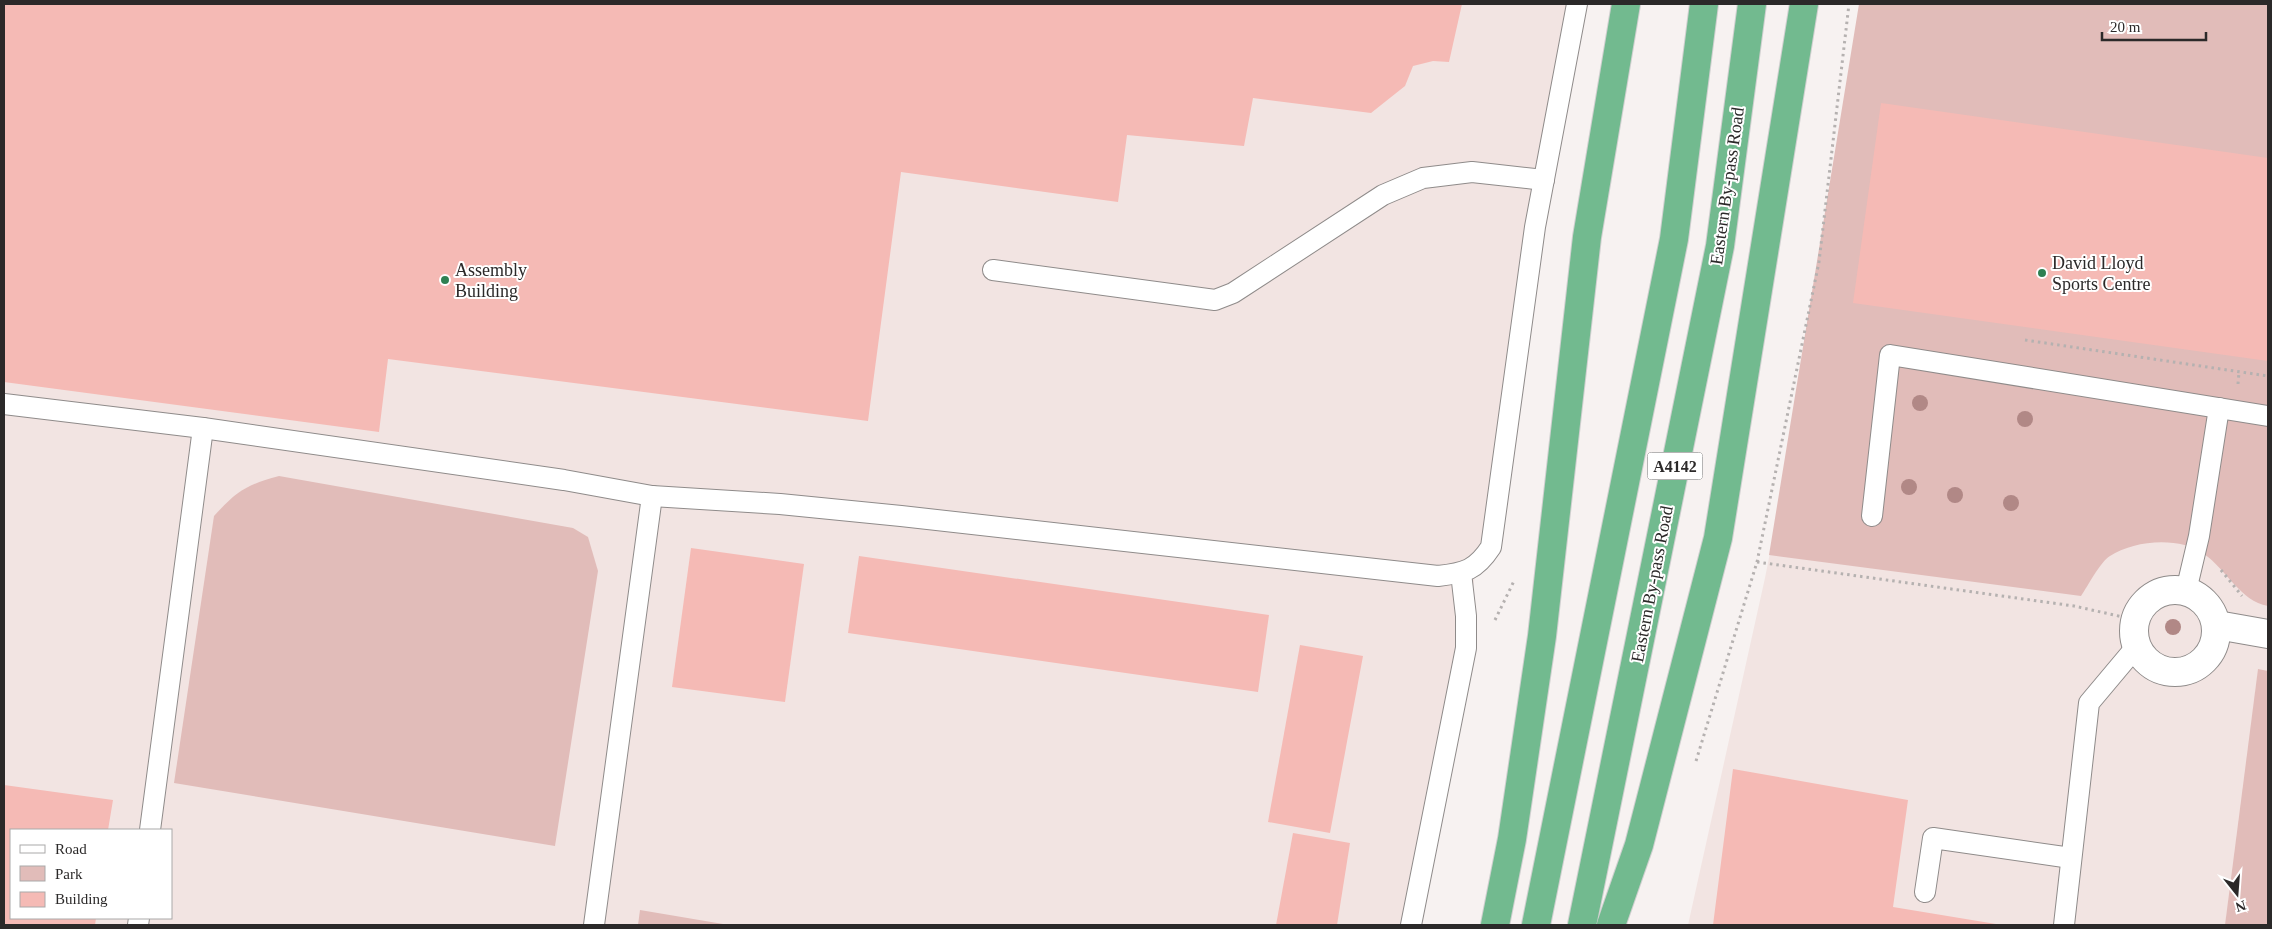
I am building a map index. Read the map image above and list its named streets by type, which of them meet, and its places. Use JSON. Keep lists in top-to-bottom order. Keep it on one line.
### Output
{"streets":{"highway":["Eastern By-pass Road","A4142"]},"places":["David Lloyd Sports Centre","Assembly Building"],"legend":["Road","Park","Building"],"scale_bar":"20 m","north":"bottom"}
